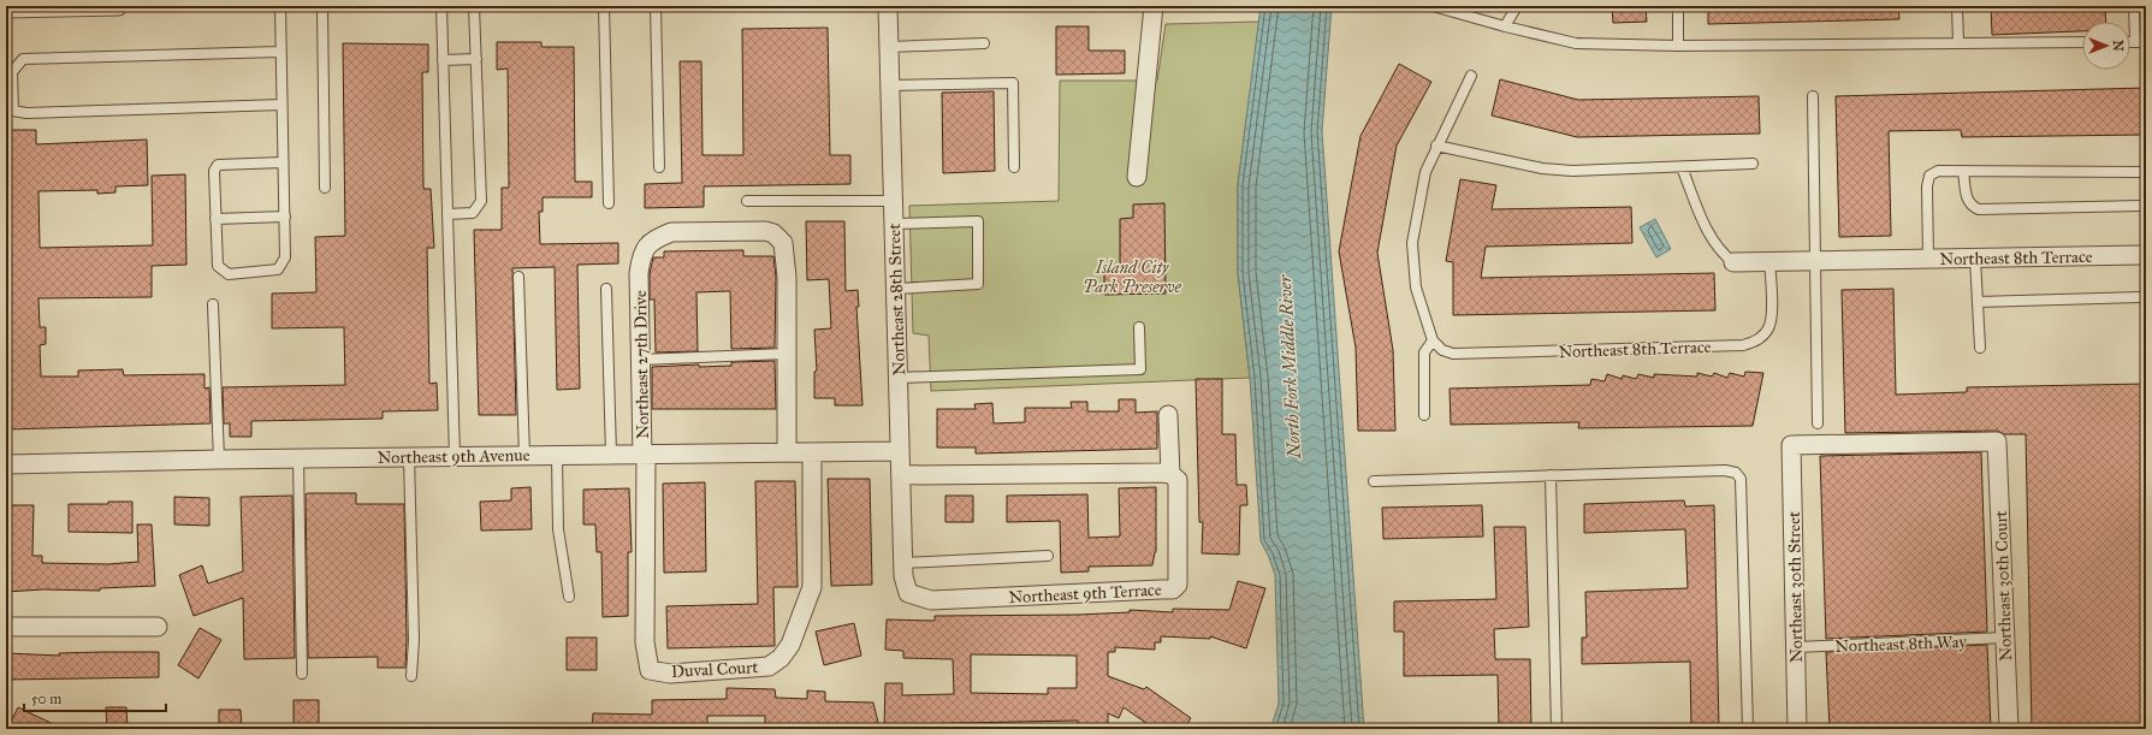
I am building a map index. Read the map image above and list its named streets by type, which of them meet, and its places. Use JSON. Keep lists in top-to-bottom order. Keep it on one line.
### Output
{"streets":{"street":["Northeast 8th Terrace","Northeast 28th Street","Northeast 27th Drive","Northeast 9th Avenue","Northeast 30th Court","Northeast 30th Street","Northeast 9th Terrace","Duval Court"],"lane":["Northeast 8th Way"]},"crossings":[["Northeast 28th Street","Northeast 9th Avenue"],["Northeast 28th Street","Northeast 9th Terrace"],["Northeast 27th Drive","Northeast 9th Avenue"],["Northeast 27th Drive","Duval Court"],["Northeast 9th Avenue","Duval Court"],["Northeast 30th Court","Northeast 30th Street"],["Northeast 30th Court","Northeast 8th Way"],["Northeast 30th Street","Northeast 8th Way"]],"water":["North Fork Middle River"],"parks":["Island City Park Preserve"],"scale_bar":"50 m","north":"right"}
